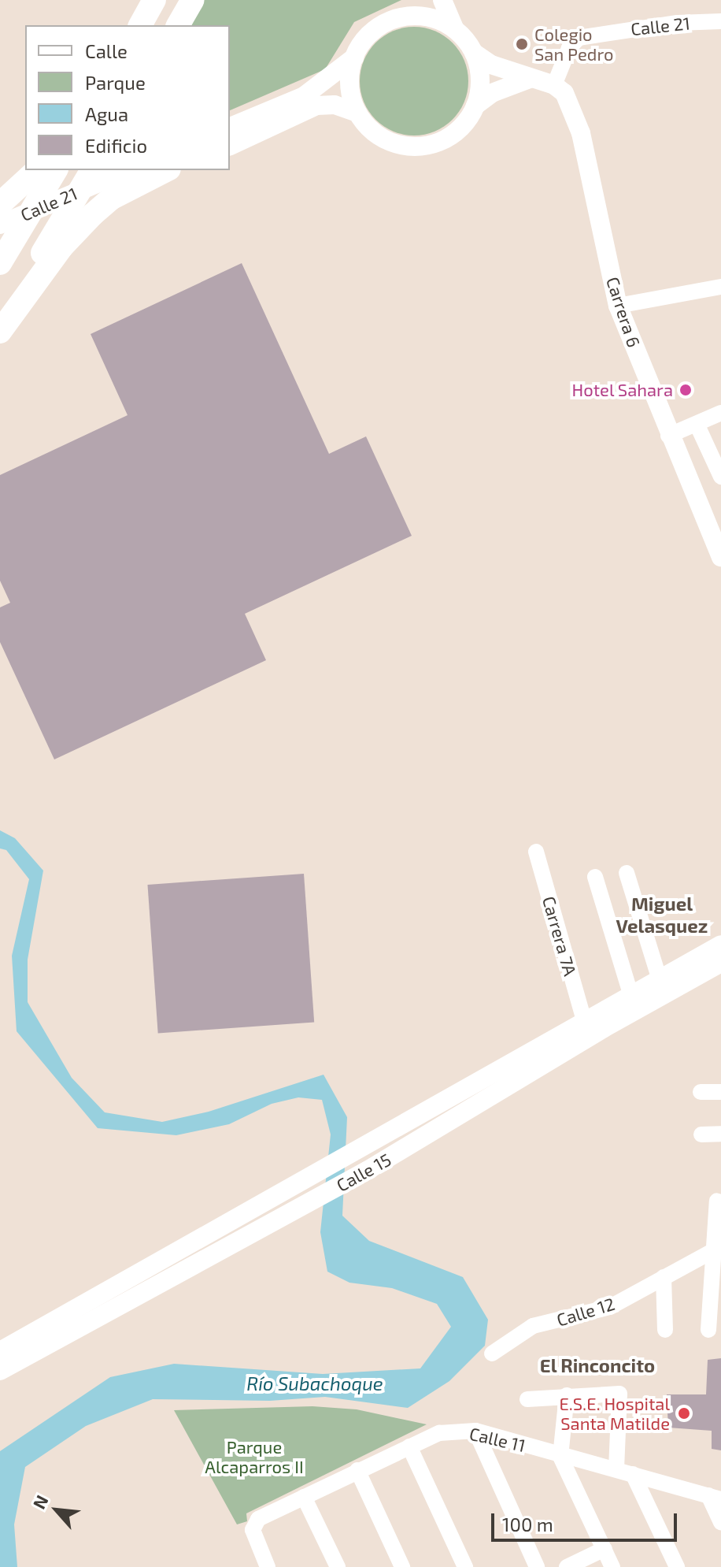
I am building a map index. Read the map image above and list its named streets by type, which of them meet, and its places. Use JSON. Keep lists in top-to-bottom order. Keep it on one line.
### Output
{"streets":{"street":["Calle 21","Carrera 6","Carrera 7A","Calle 15","Calle 12","Calle 11"]},"crossings":[["Calle 21","Carrera 6"],["Carrera 7A","Calle 15"]],"districts":["Miguel Velasquez","El Rinconcito"],"water":["Río Subachoque"],"parks":["Parque Alcaparros II"],"places":["Colegio San Pedro","Hotel Sahara","E.S.E. Hospital Santa Matilde"],"legend":["Calle","Parque","Agua","Edificio"],"scale_bar":"100 m","north":"top left"}
